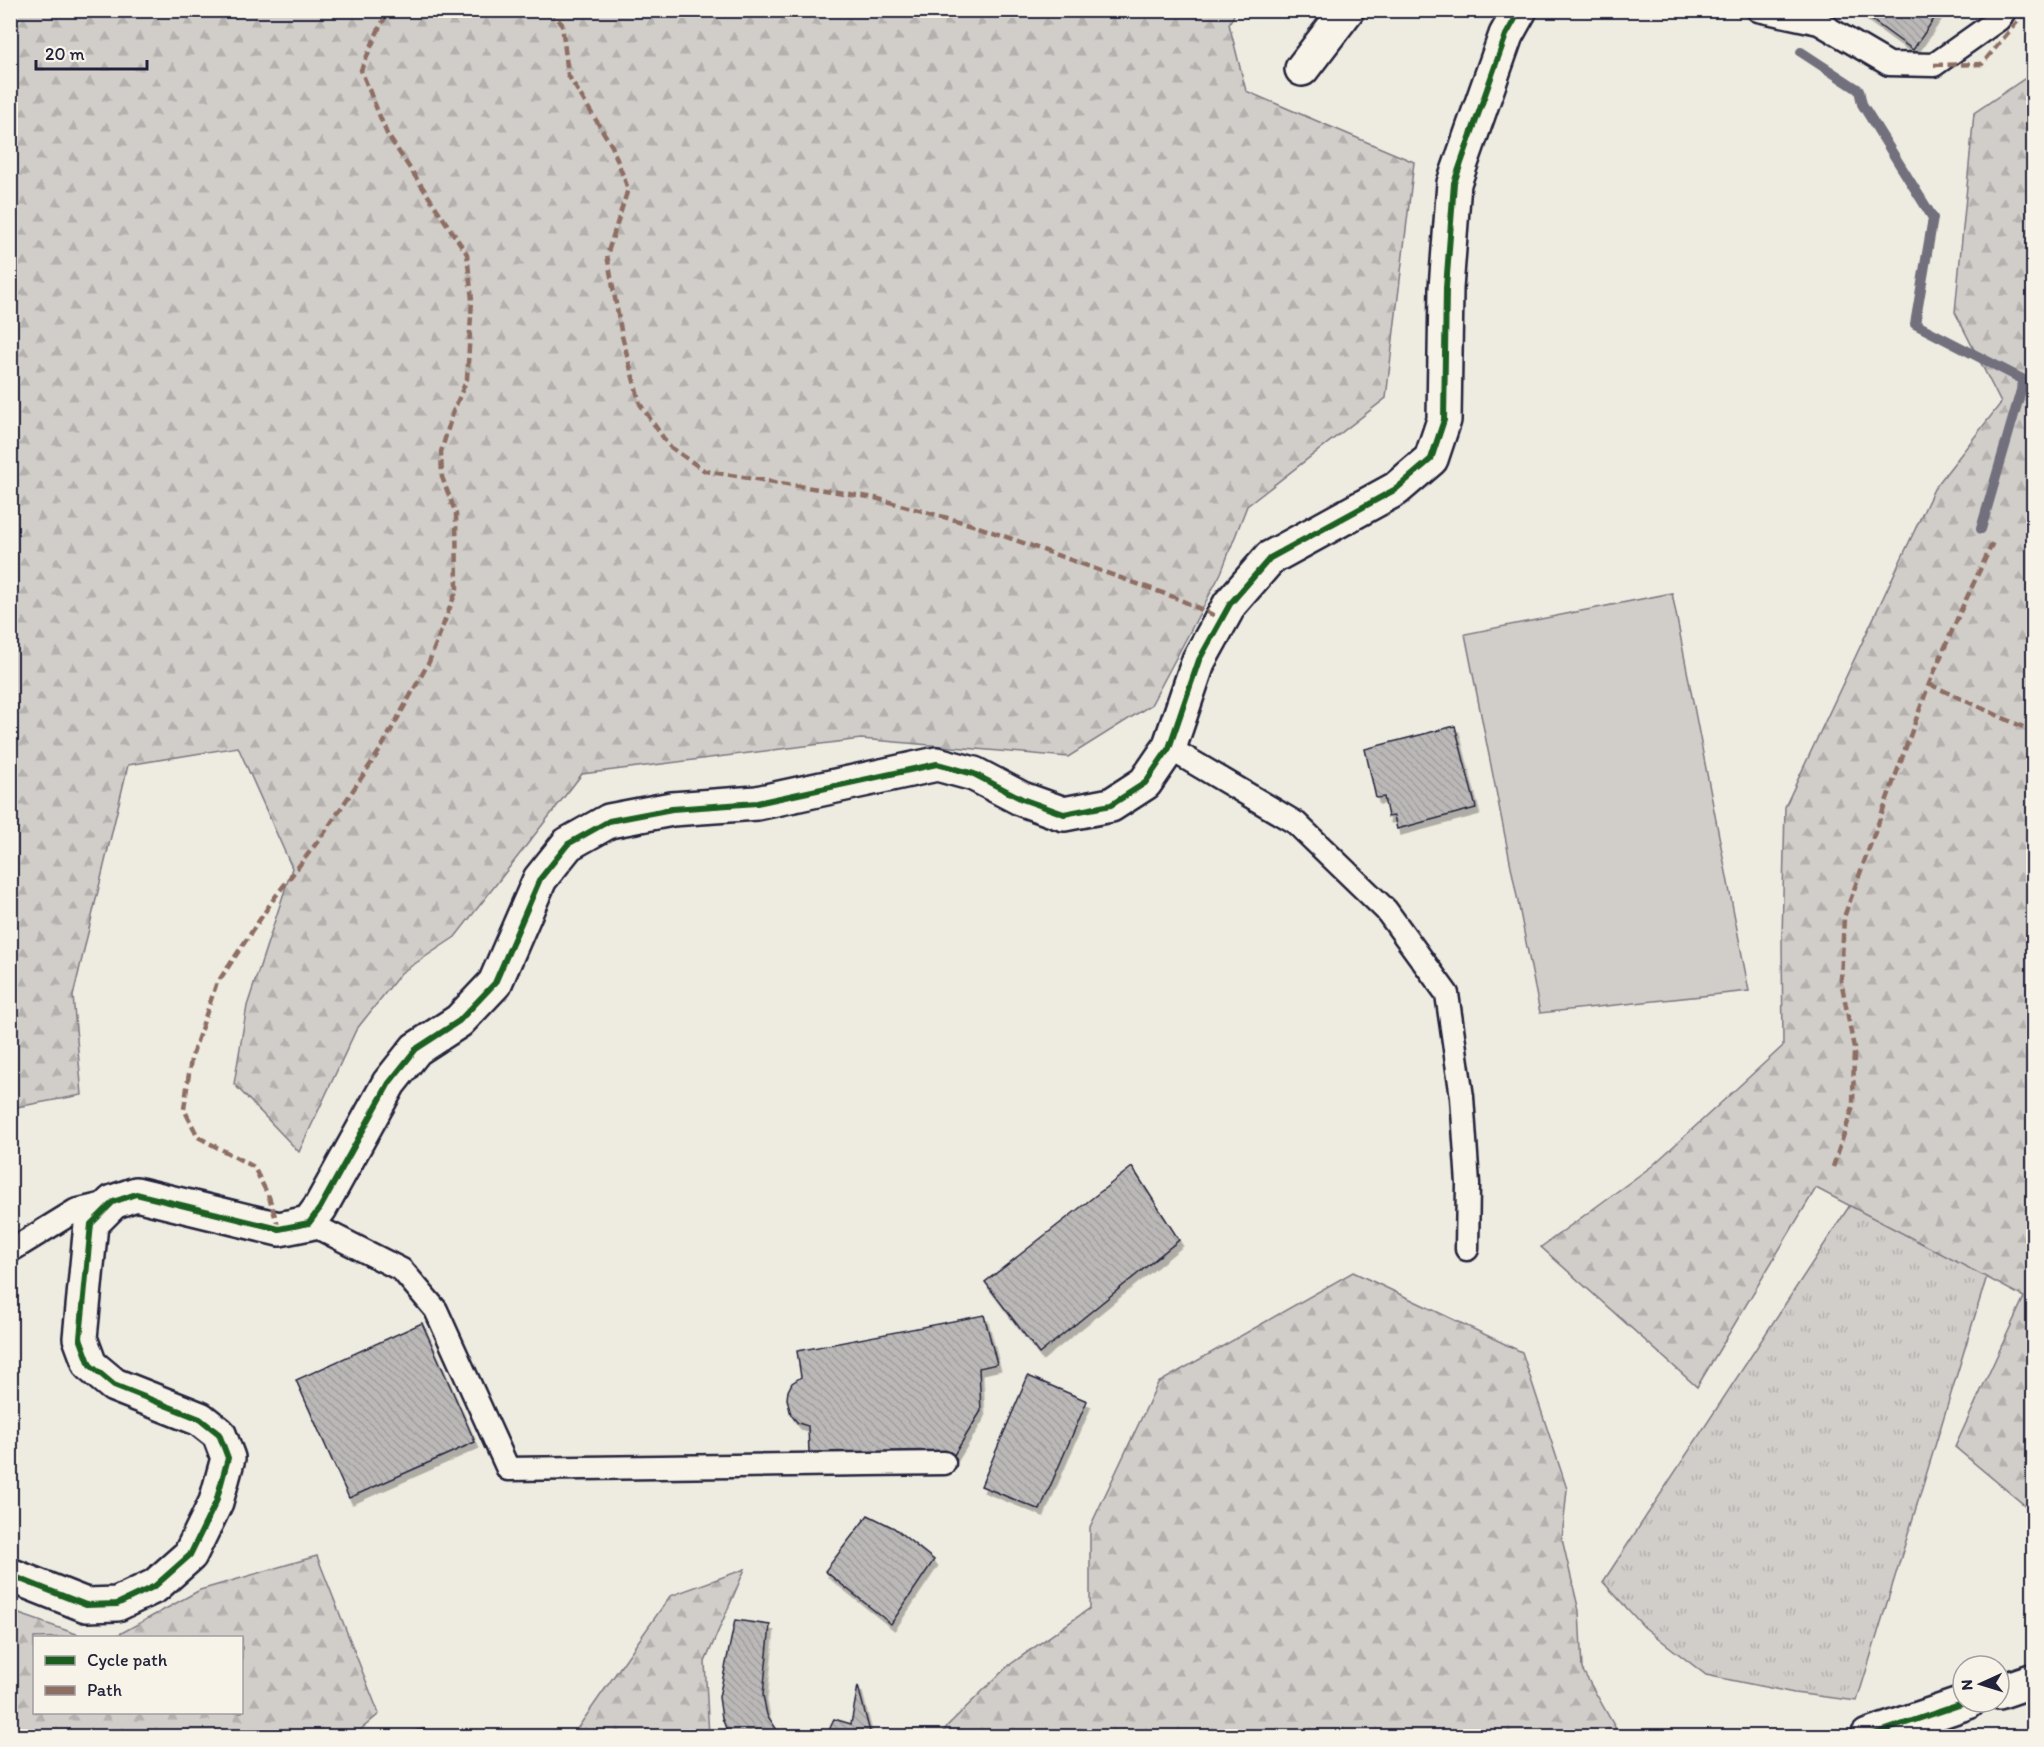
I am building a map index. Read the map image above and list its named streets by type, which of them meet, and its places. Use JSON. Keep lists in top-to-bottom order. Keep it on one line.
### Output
{"legend":["Cycle path","Path"],"scale_bar":"20 m","north":"left"}
